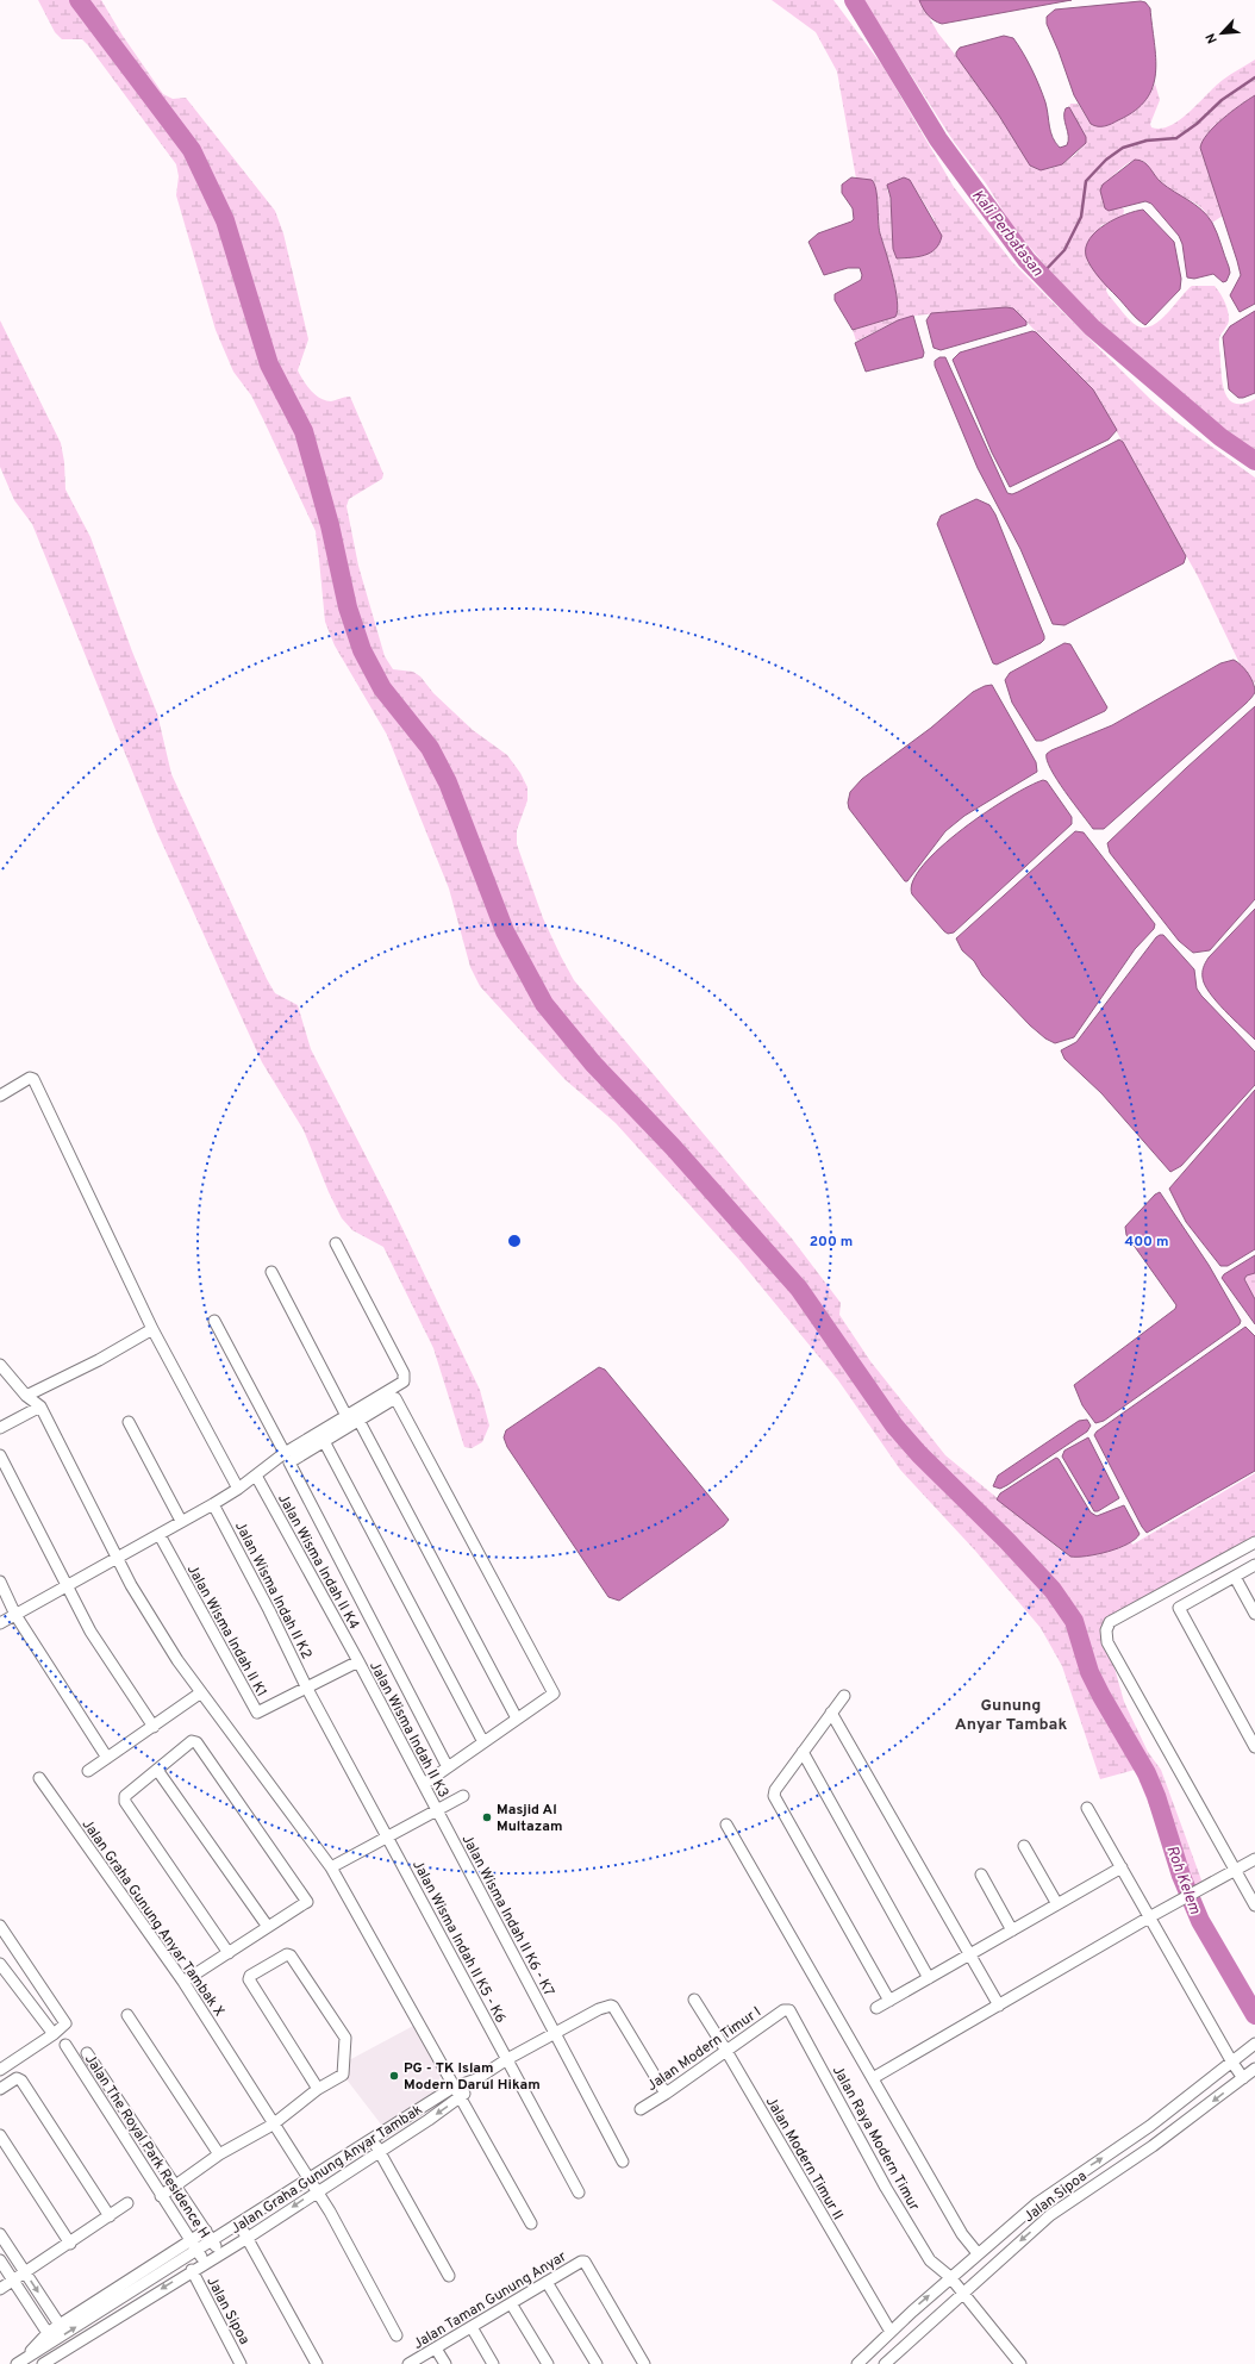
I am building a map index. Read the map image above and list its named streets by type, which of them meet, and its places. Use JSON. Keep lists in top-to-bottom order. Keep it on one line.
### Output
{"streets":{"street":["Jalan Wisma Indah II K4","Jalan Wisma Indah II K2","Jalan Wisma Indah II K1","Jalan Wisma Indah II K3","Jalan Wisma Indah II K6 - K7","Jalan Graha Gunung Anyar Tambak X","Jalan Wisma Indah II K5 - K6","Jalan Modern Timur I","Jalan Raya Modern Timur","Jalan The Royal Park Residence H","Jalan Modern Timur II","Jalan Graha Gunung Anyar Tambak","Jalan Sipoa","Jalan Taman Gunung Anyar"]},"crossings":[["Jalan Wisma Indah II K4","Jalan Wisma Indah II K1"],["Jalan Wisma Indah II K4","Jalan Wisma Indah II K3"],["Jalan Wisma Indah II K2","Jalan Wisma Indah II K1"],["Jalan Wisma Indah II K2","Jalan Wisma Indah II K5 - K6"],["Jalan Wisma Indah II K1","Jalan Wisma Indah II K3"],["Jalan Wisma Indah II K3","Jalan Wisma Indah II K6 - K7"],["Jalan Graha Gunung Anyar Tambak X","Jalan Graha Gunung Anyar Tambak"],["Jalan Modern Timur I","Jalan Raya Modern Timur"],["Jalan Modern Timur I","Jalan Modern Timur II"],["Jalan Raya Modern Timur","Jalan Sipoa"],["Jalan The Royal Park Residence H","Jalan Graha Gunung Anyar Tambak"],["Jalan Graha Gunung Anyar Tambak","Jalan Sipoa"]],"districts":["Gunung Anyar Tambak"],"water":["Kali Perbatasan","Roh Kelem"],"places":["Masjid Al Multazam","PG - TK Islam Modern Darul Hikam"],"north":"bottom left","rings":["200 m","400 m"]}
